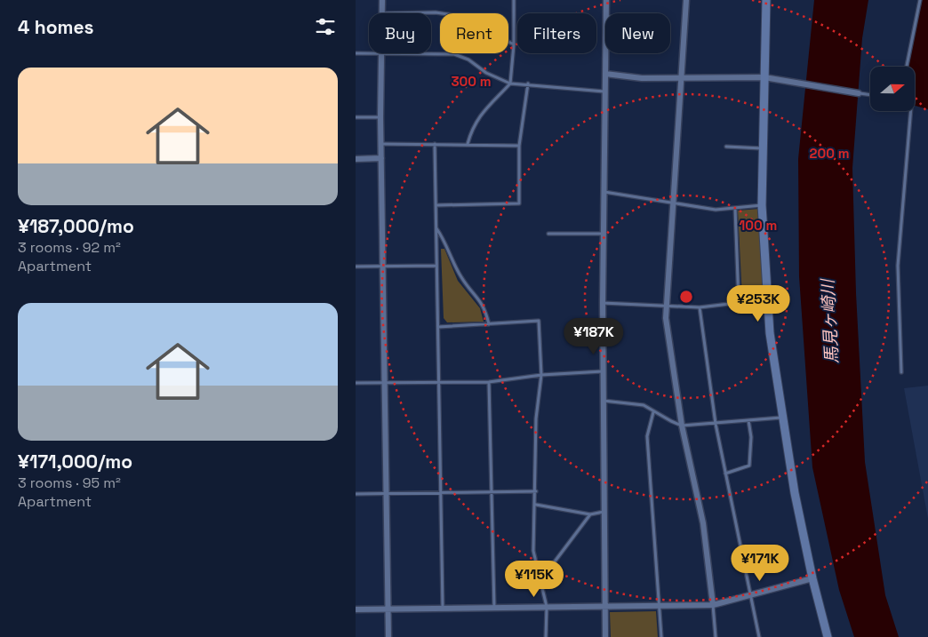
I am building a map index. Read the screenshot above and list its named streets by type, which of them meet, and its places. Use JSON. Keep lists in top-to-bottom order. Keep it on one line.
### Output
{"water":["馬見ヶ崎川"],"north":"right","page":{"heading":"4 homes","chip":["Buy","Rent","Filters","New"],"list":[{"name":"¥187,000/mo","note":"3 rooms · 92 m² · Apartment"},{"name":"¥171,000/mo","note":"3 rooms · 95 m² · Apartment"}],"price":["¥253K","¥187K","¥171K","¥115K"]},"rings":["300 m","200 m","100 m"]}
